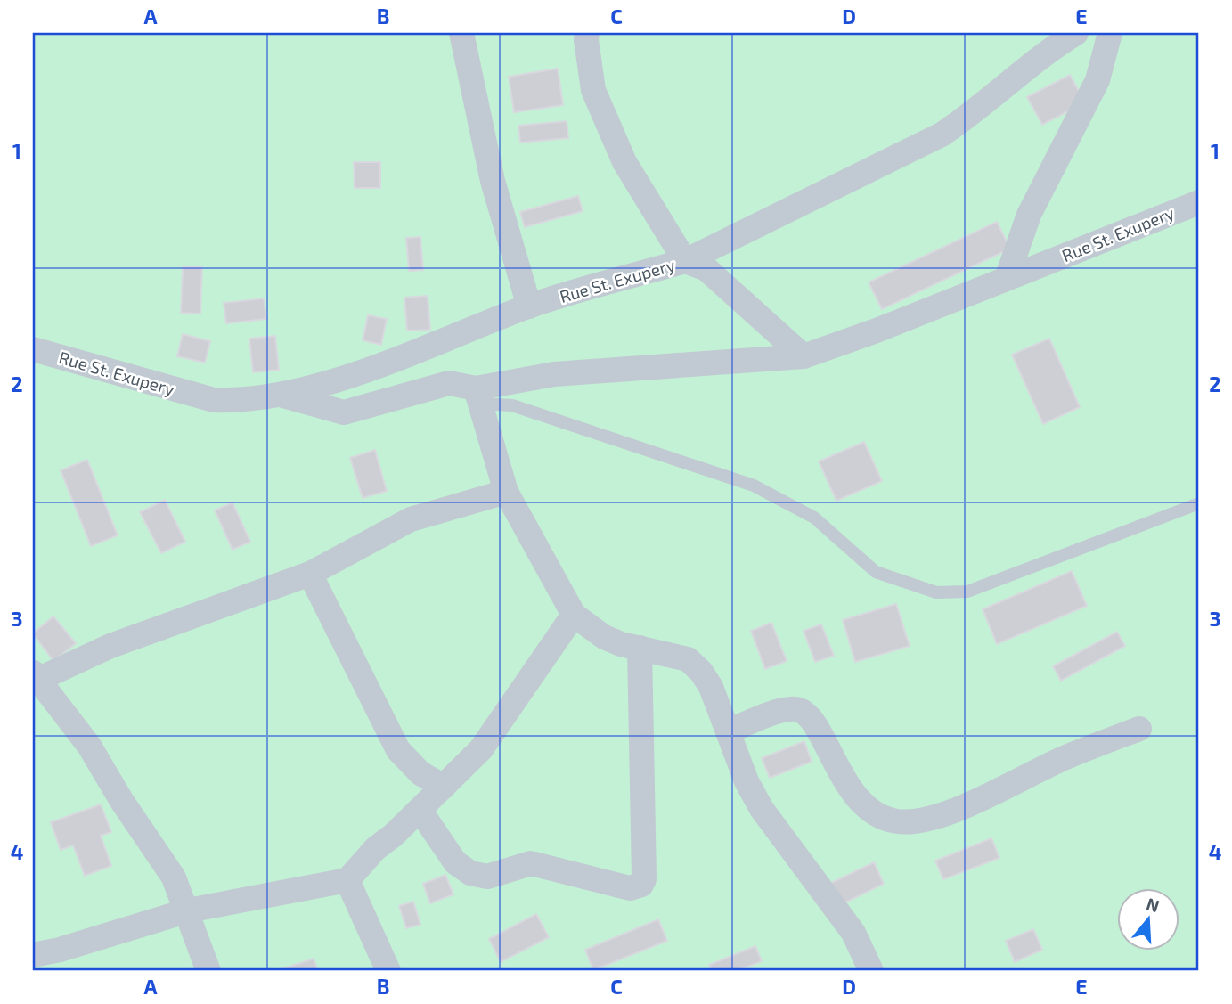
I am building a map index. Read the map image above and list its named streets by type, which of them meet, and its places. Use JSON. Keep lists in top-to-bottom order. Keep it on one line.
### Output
{"streets":{"street":["Rue St. Exupery"]},"north":"top","grid":{"columns":["A","B","C","D","E"],"rows":["1","2","3","4"]}}
